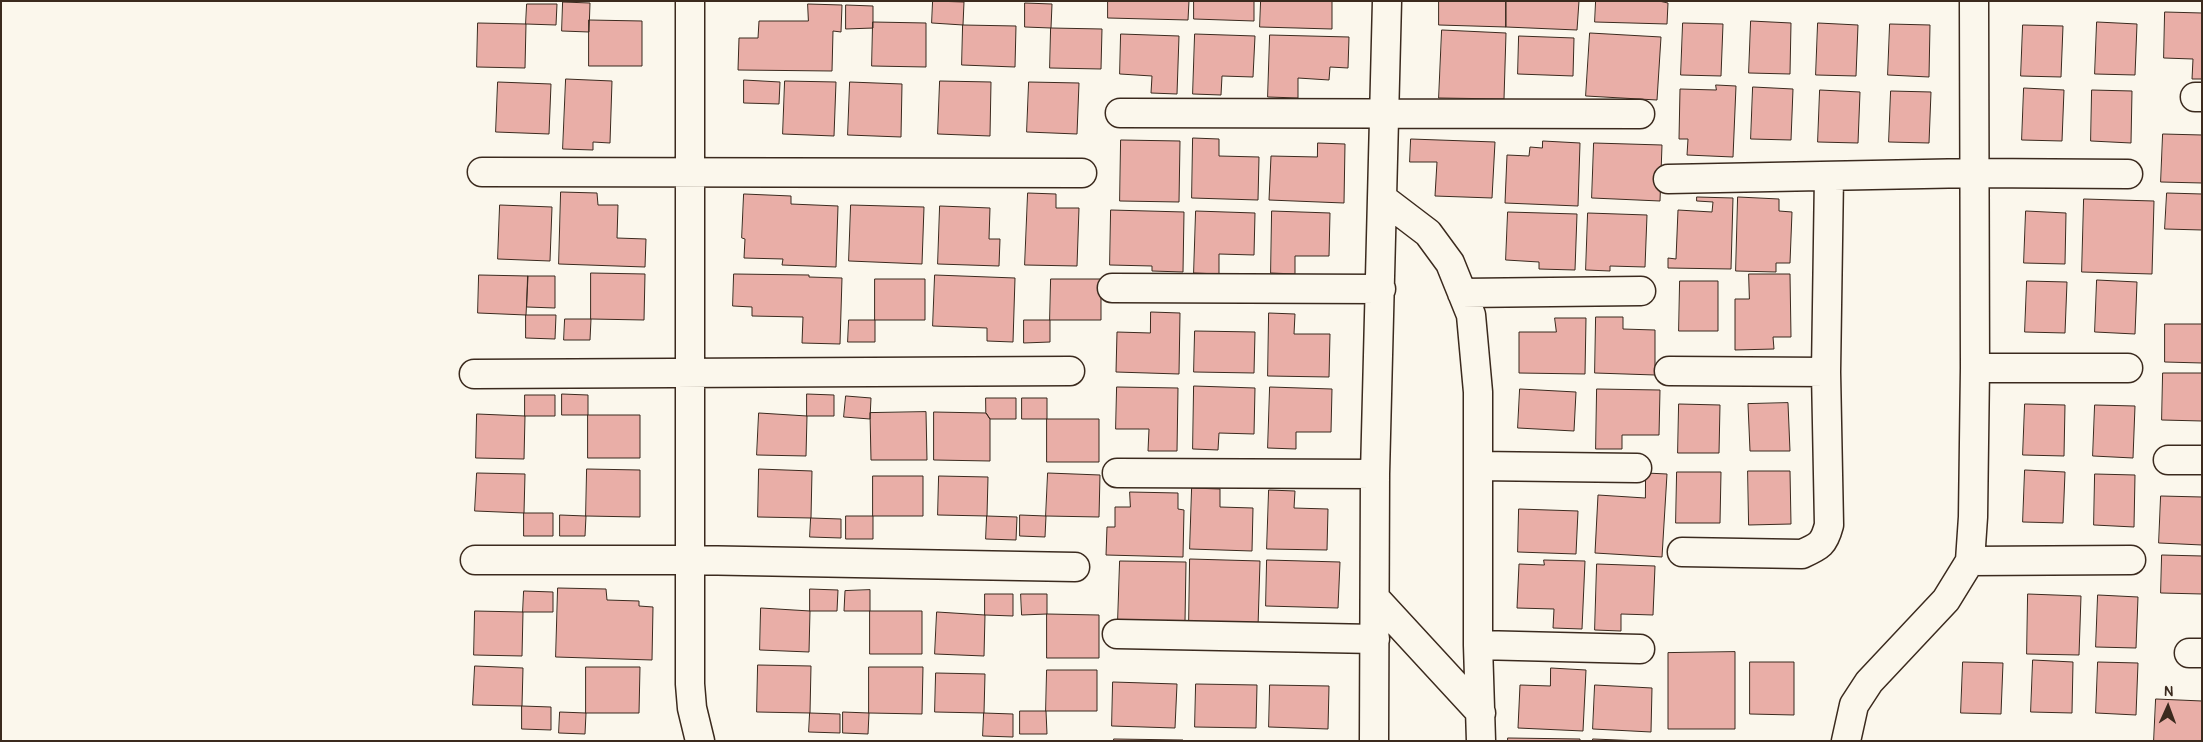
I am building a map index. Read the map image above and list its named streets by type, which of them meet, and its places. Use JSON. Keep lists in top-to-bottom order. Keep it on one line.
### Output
{"north":"top"}
